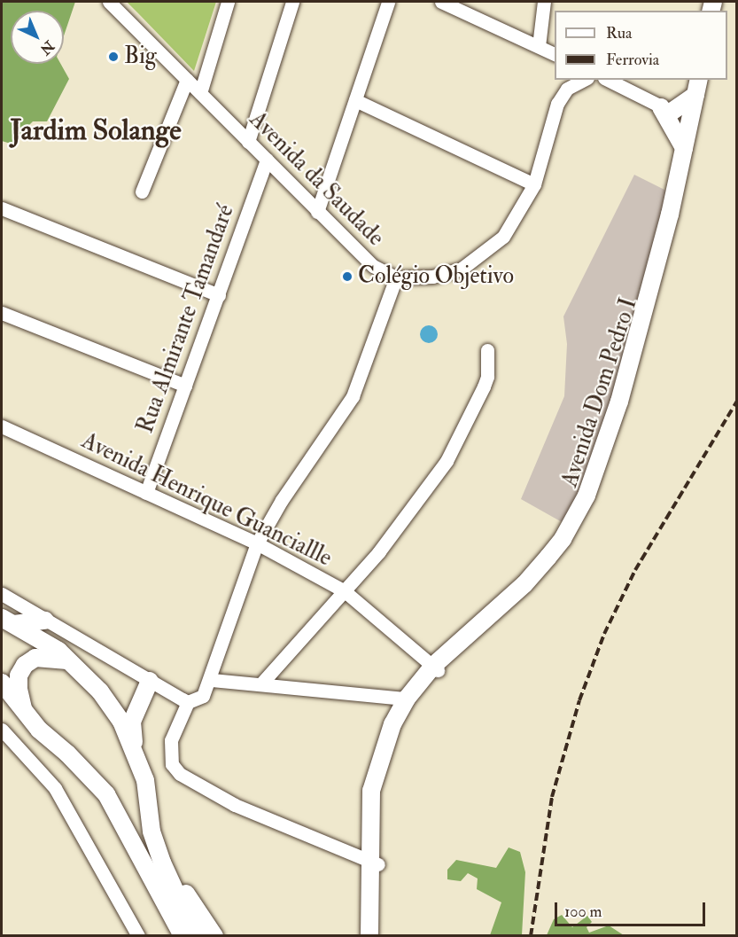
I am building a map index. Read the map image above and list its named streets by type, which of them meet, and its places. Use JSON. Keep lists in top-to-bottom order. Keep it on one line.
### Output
{"streets":{"main road":["Avenida Dom Pedro I"],"street":["Avenida da Saudade","Rua Almirante Tamandaré","Avenida Henrique Guanciallle"]},"crossings":[["Avenida da Saudade","Rua Almirante Tamandaré"],["Rua Almirante Tamandaré","Avenida Henrique Guanciallle"],["Avenida Dom Pedro I","Avenida Henrique Guanciallle"]],"districts":["Jardim Solange"],"places":["Big","Colégio Objetivo"],"legend":["Rua","Ferrovia"],"scale_bar":"100 m","north":"bottom right"}
